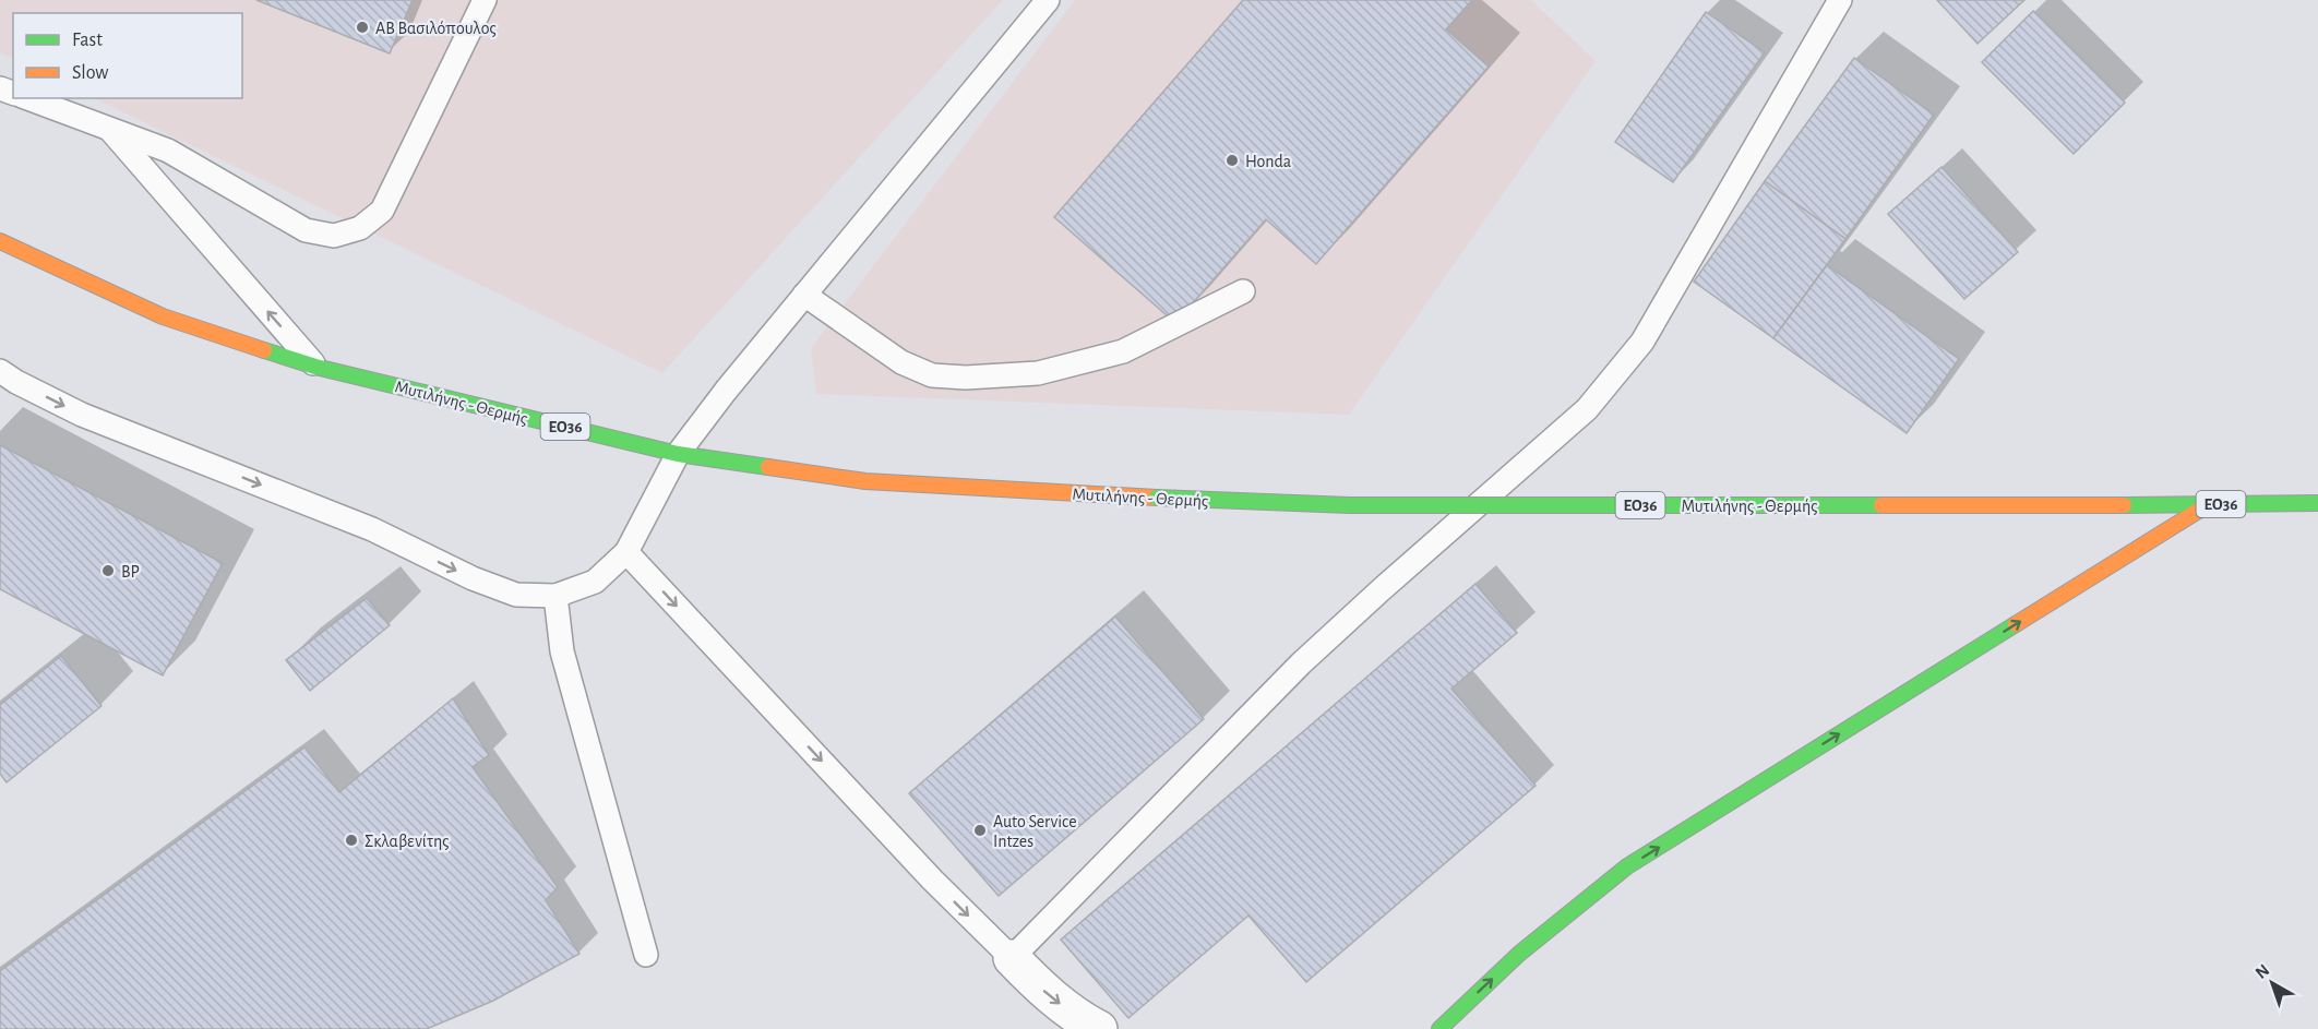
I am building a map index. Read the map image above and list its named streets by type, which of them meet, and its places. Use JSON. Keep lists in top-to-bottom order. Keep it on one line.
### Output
{"streets":{"main road":["Μυτιλήνης - Θερμής","ΕΟ36"]},"places":["ΑΒ Βασιλόπουλος","Honda","BP","Auto Service Intzes","Σκλαβενίτης"],"legend":["Fast","Slow"],"north":"top left"}
